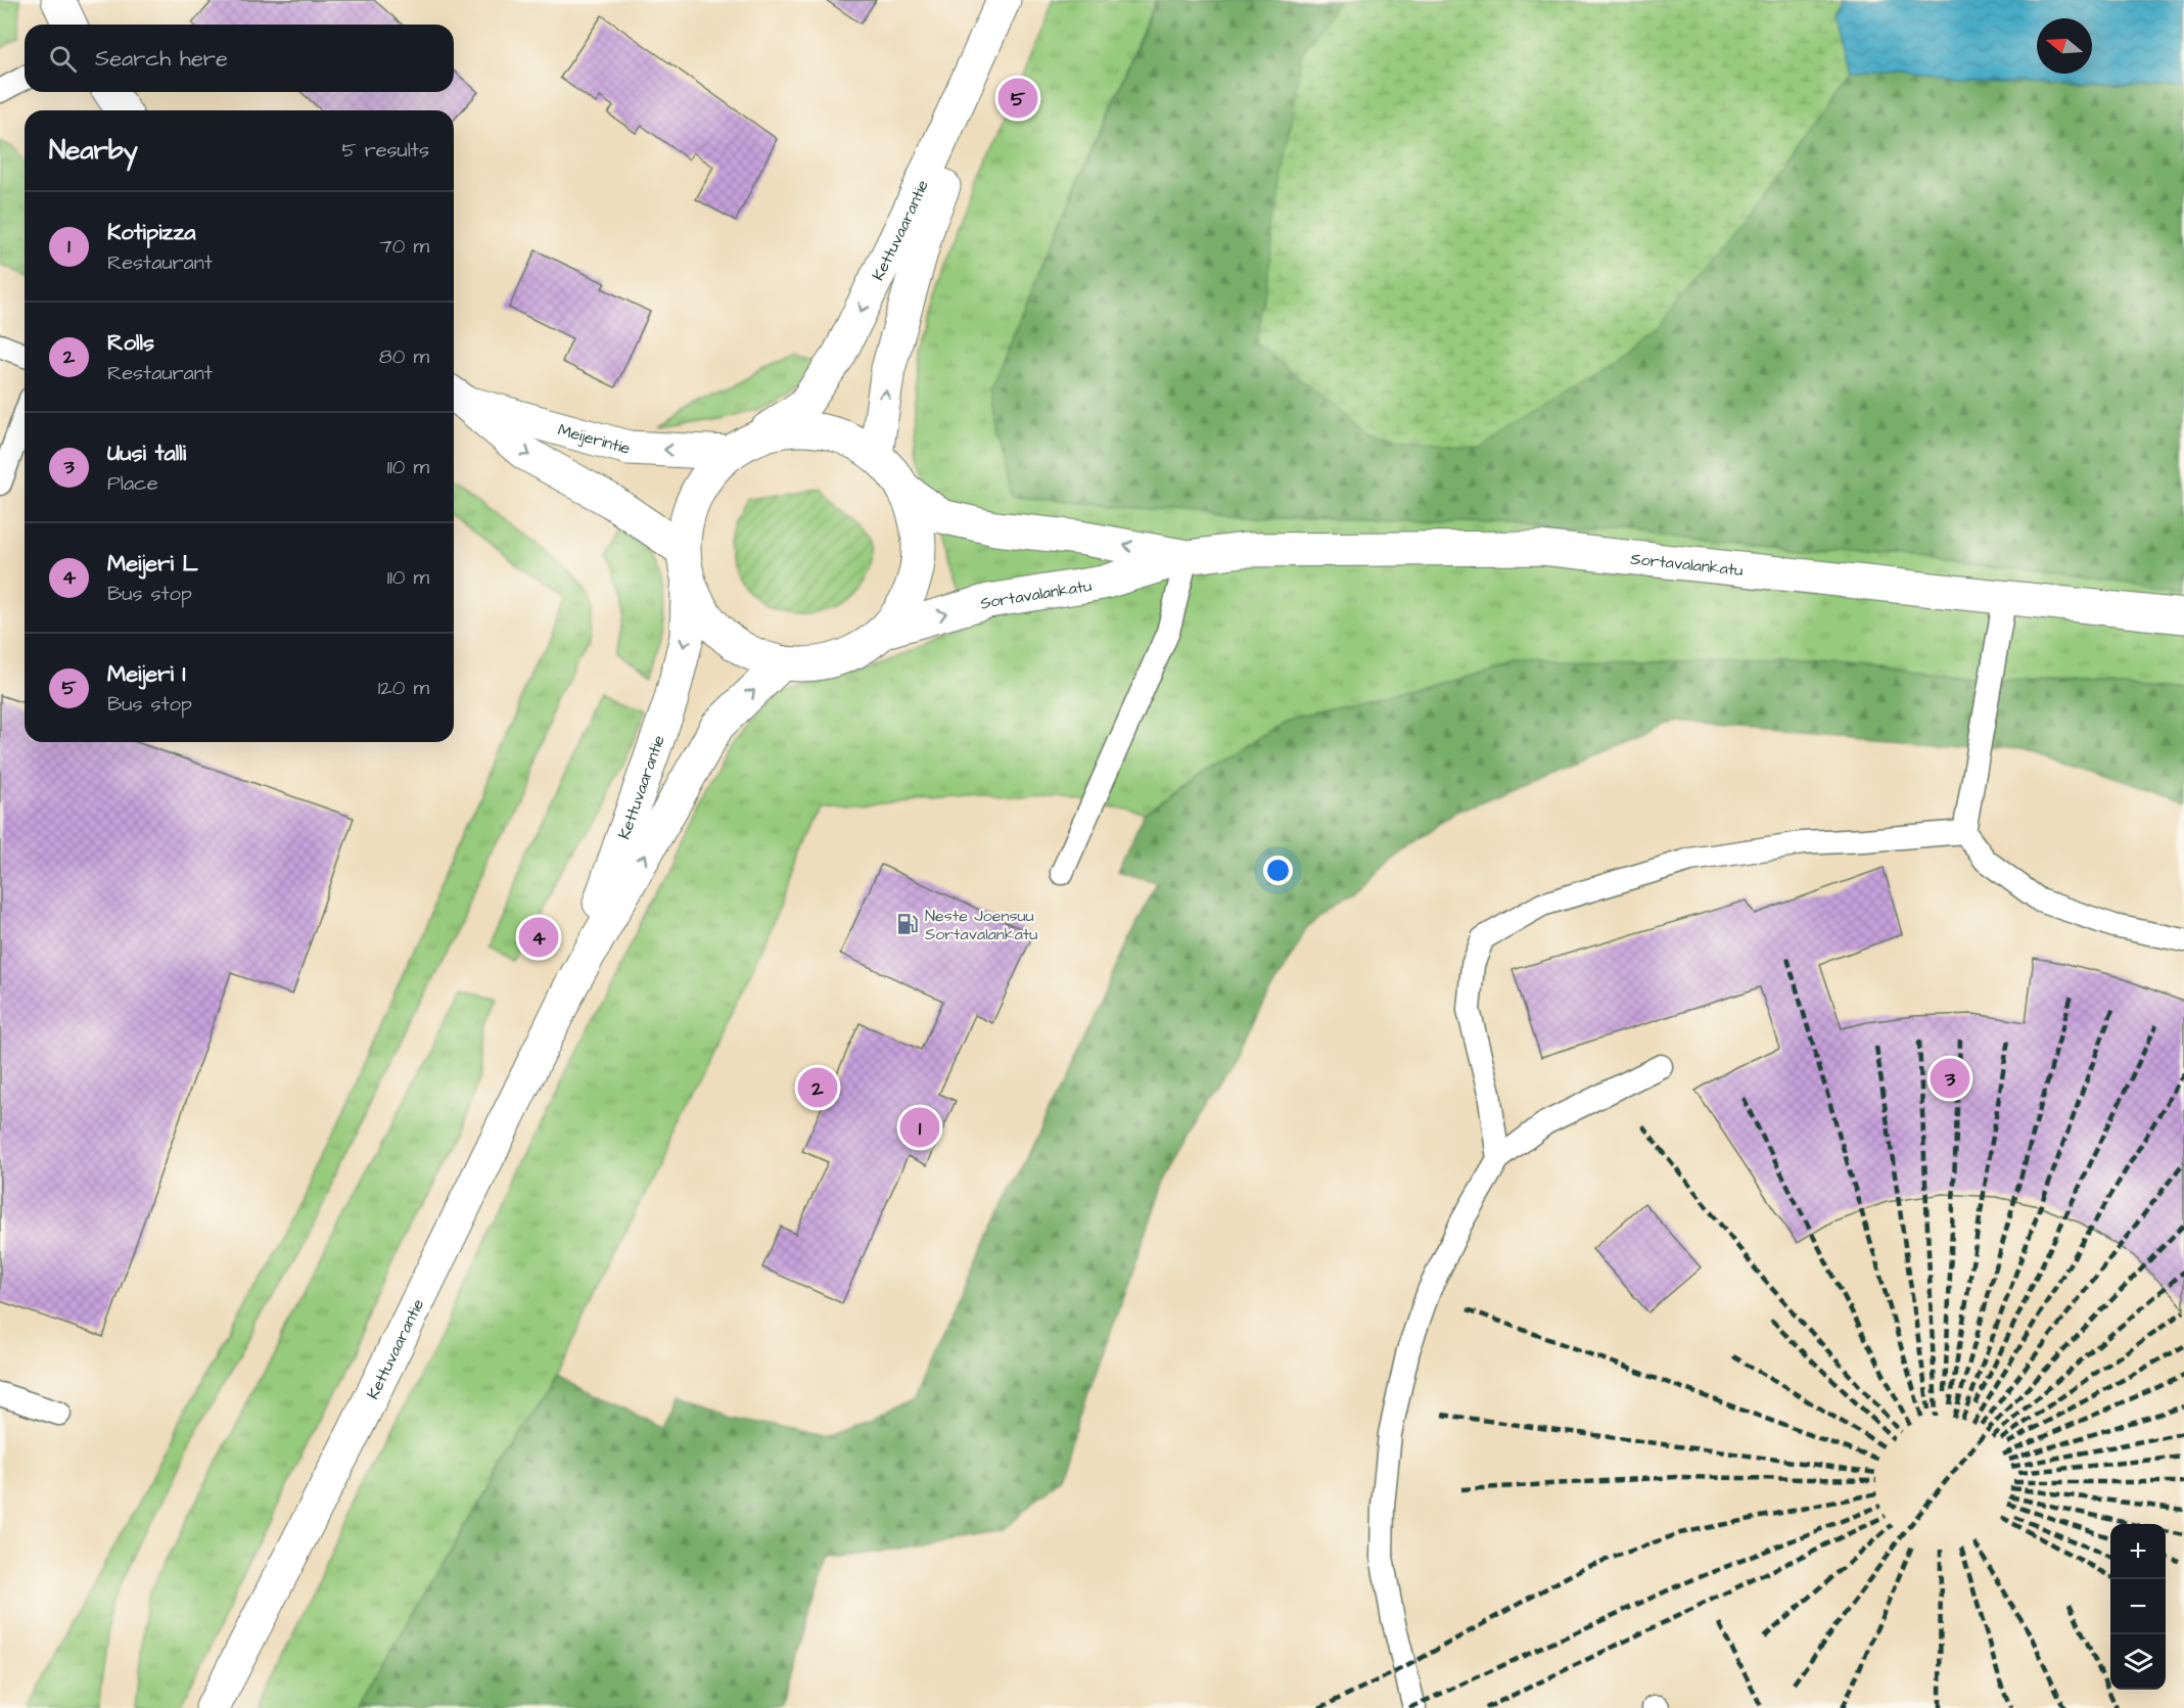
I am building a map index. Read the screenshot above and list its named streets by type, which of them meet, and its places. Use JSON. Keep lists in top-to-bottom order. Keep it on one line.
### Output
{"streets":{"main road":["Kettuvaarantie","Meijerintie","Sortavalankatu"]},"places":{"fuel station":["Neste Joensuu Sortavalankatu"]},"north":"left","page":{"search":"Search here","pins":["5","4","3","2","1"],"heading":["Nearby","5 results"],"list":[{"mark":"1","name":"Kotipizza","note":"Restaurant","value":"70 m"},{"mark":"2","name":"Rolls","note":"Restaurant","value":"80 m"},{"mark":"3","name":"Uusi talli","note":"Place","value":"110 m"},{"mark":"4","name":"Meijeri L","note":"Bus stop","value":"110 m"},{"mark":"5","name":"Meijeri I","note":"Bus stop","value":"120 m"}],"map_buttons":["+","−"]}}
